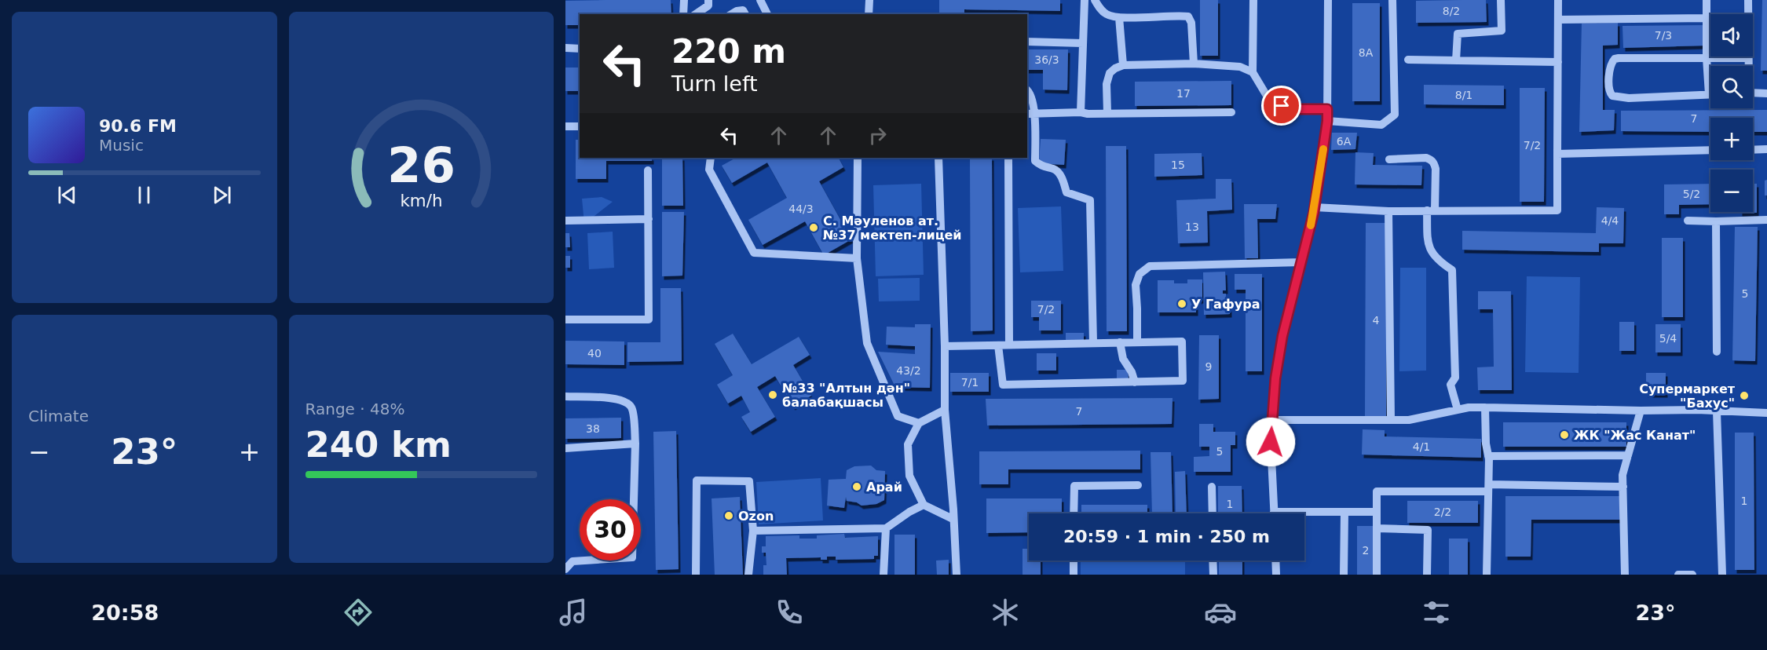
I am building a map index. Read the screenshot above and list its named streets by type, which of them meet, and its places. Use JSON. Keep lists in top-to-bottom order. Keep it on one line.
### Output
{"places":["С. Мәуленов ат. №37 мектеп-лицей","У Гафура","№33 \"Алтын дән\" балабақшасы","Супермаркет \"Бахус\"","ЖК \"Жас Канат\"","Арай","Ozon"],"house_numbers":["8/2","7/3","8А","36/3","17","8/1","7","6А","7/2","15","5/2","44/3","4/4","13","5","7/2","4","5/4","40","9","43/2","7/1","7","38","4/1","5","1","1","2/2","2"],"page":{"map_buttons":["+","−"],"turn":["220 m","Turn left"],"song":["90.6 FM","Music"],"tile":["Climate",["Range · 48%","240 km"]],"heat":["−","23°","+"],"limit":"30","trip":"20:59 · 1 min · 250 m","tabs":["20:58","23°"],"gauge":["26","km/h"]}}
